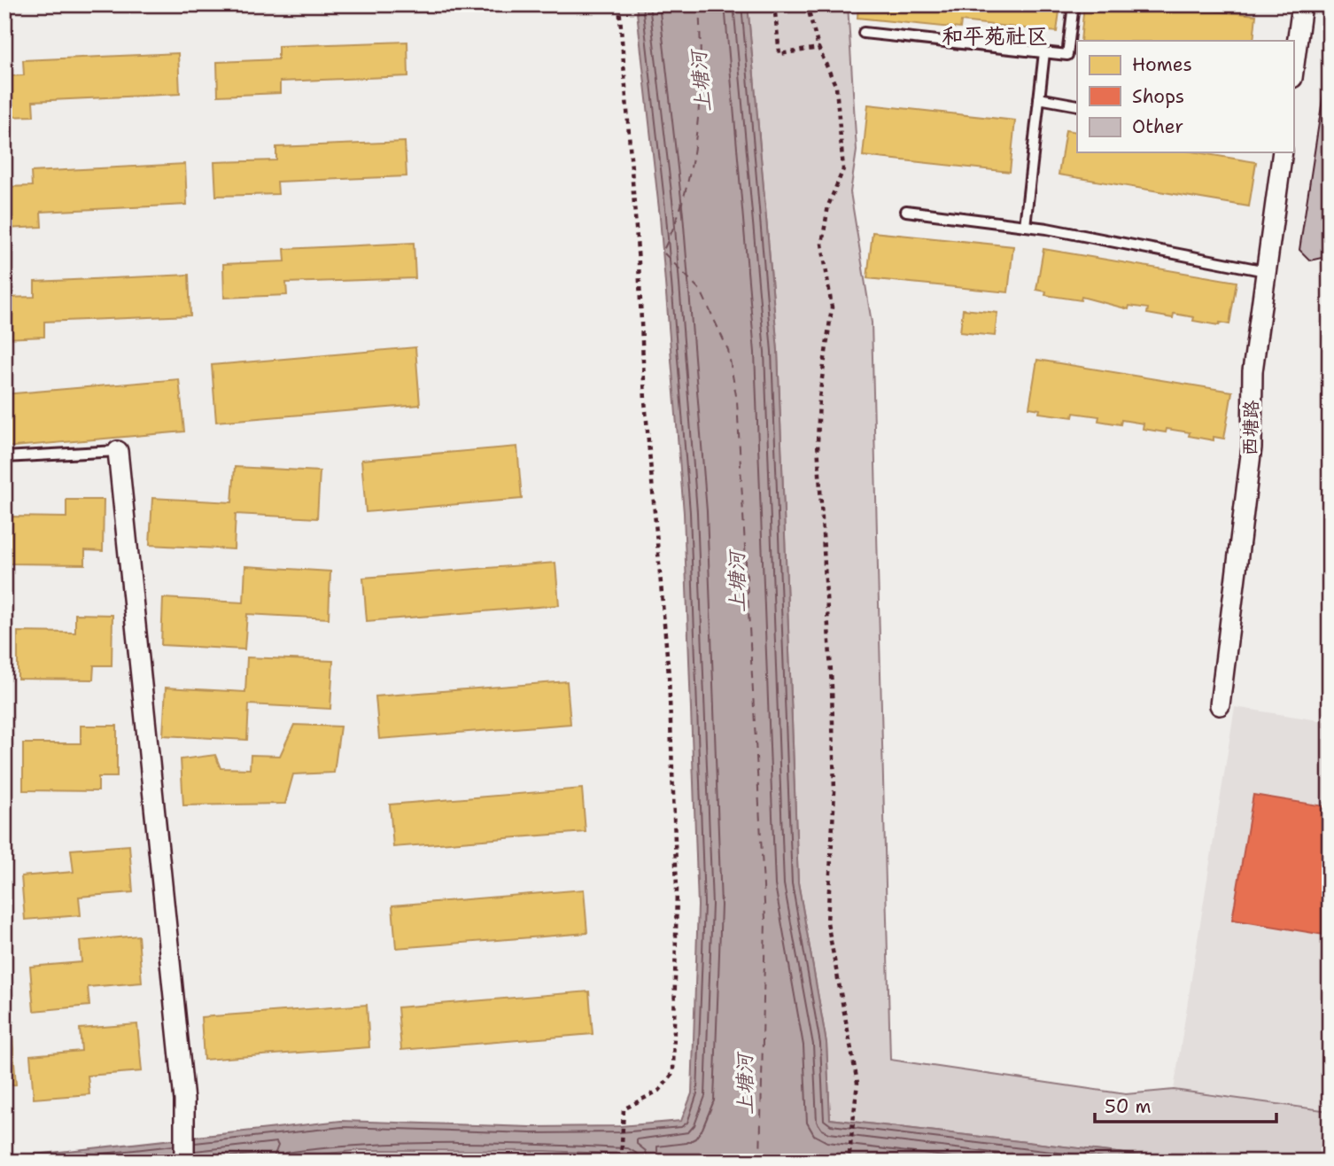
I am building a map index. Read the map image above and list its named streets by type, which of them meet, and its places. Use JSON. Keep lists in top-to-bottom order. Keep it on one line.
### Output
{"streets":{"street":["西塘路"]},"districts":["和平苑社区"],"water":["上塘河"],"legend":["Homes","Shops","Other"],"scale_bar":"50 m"}
